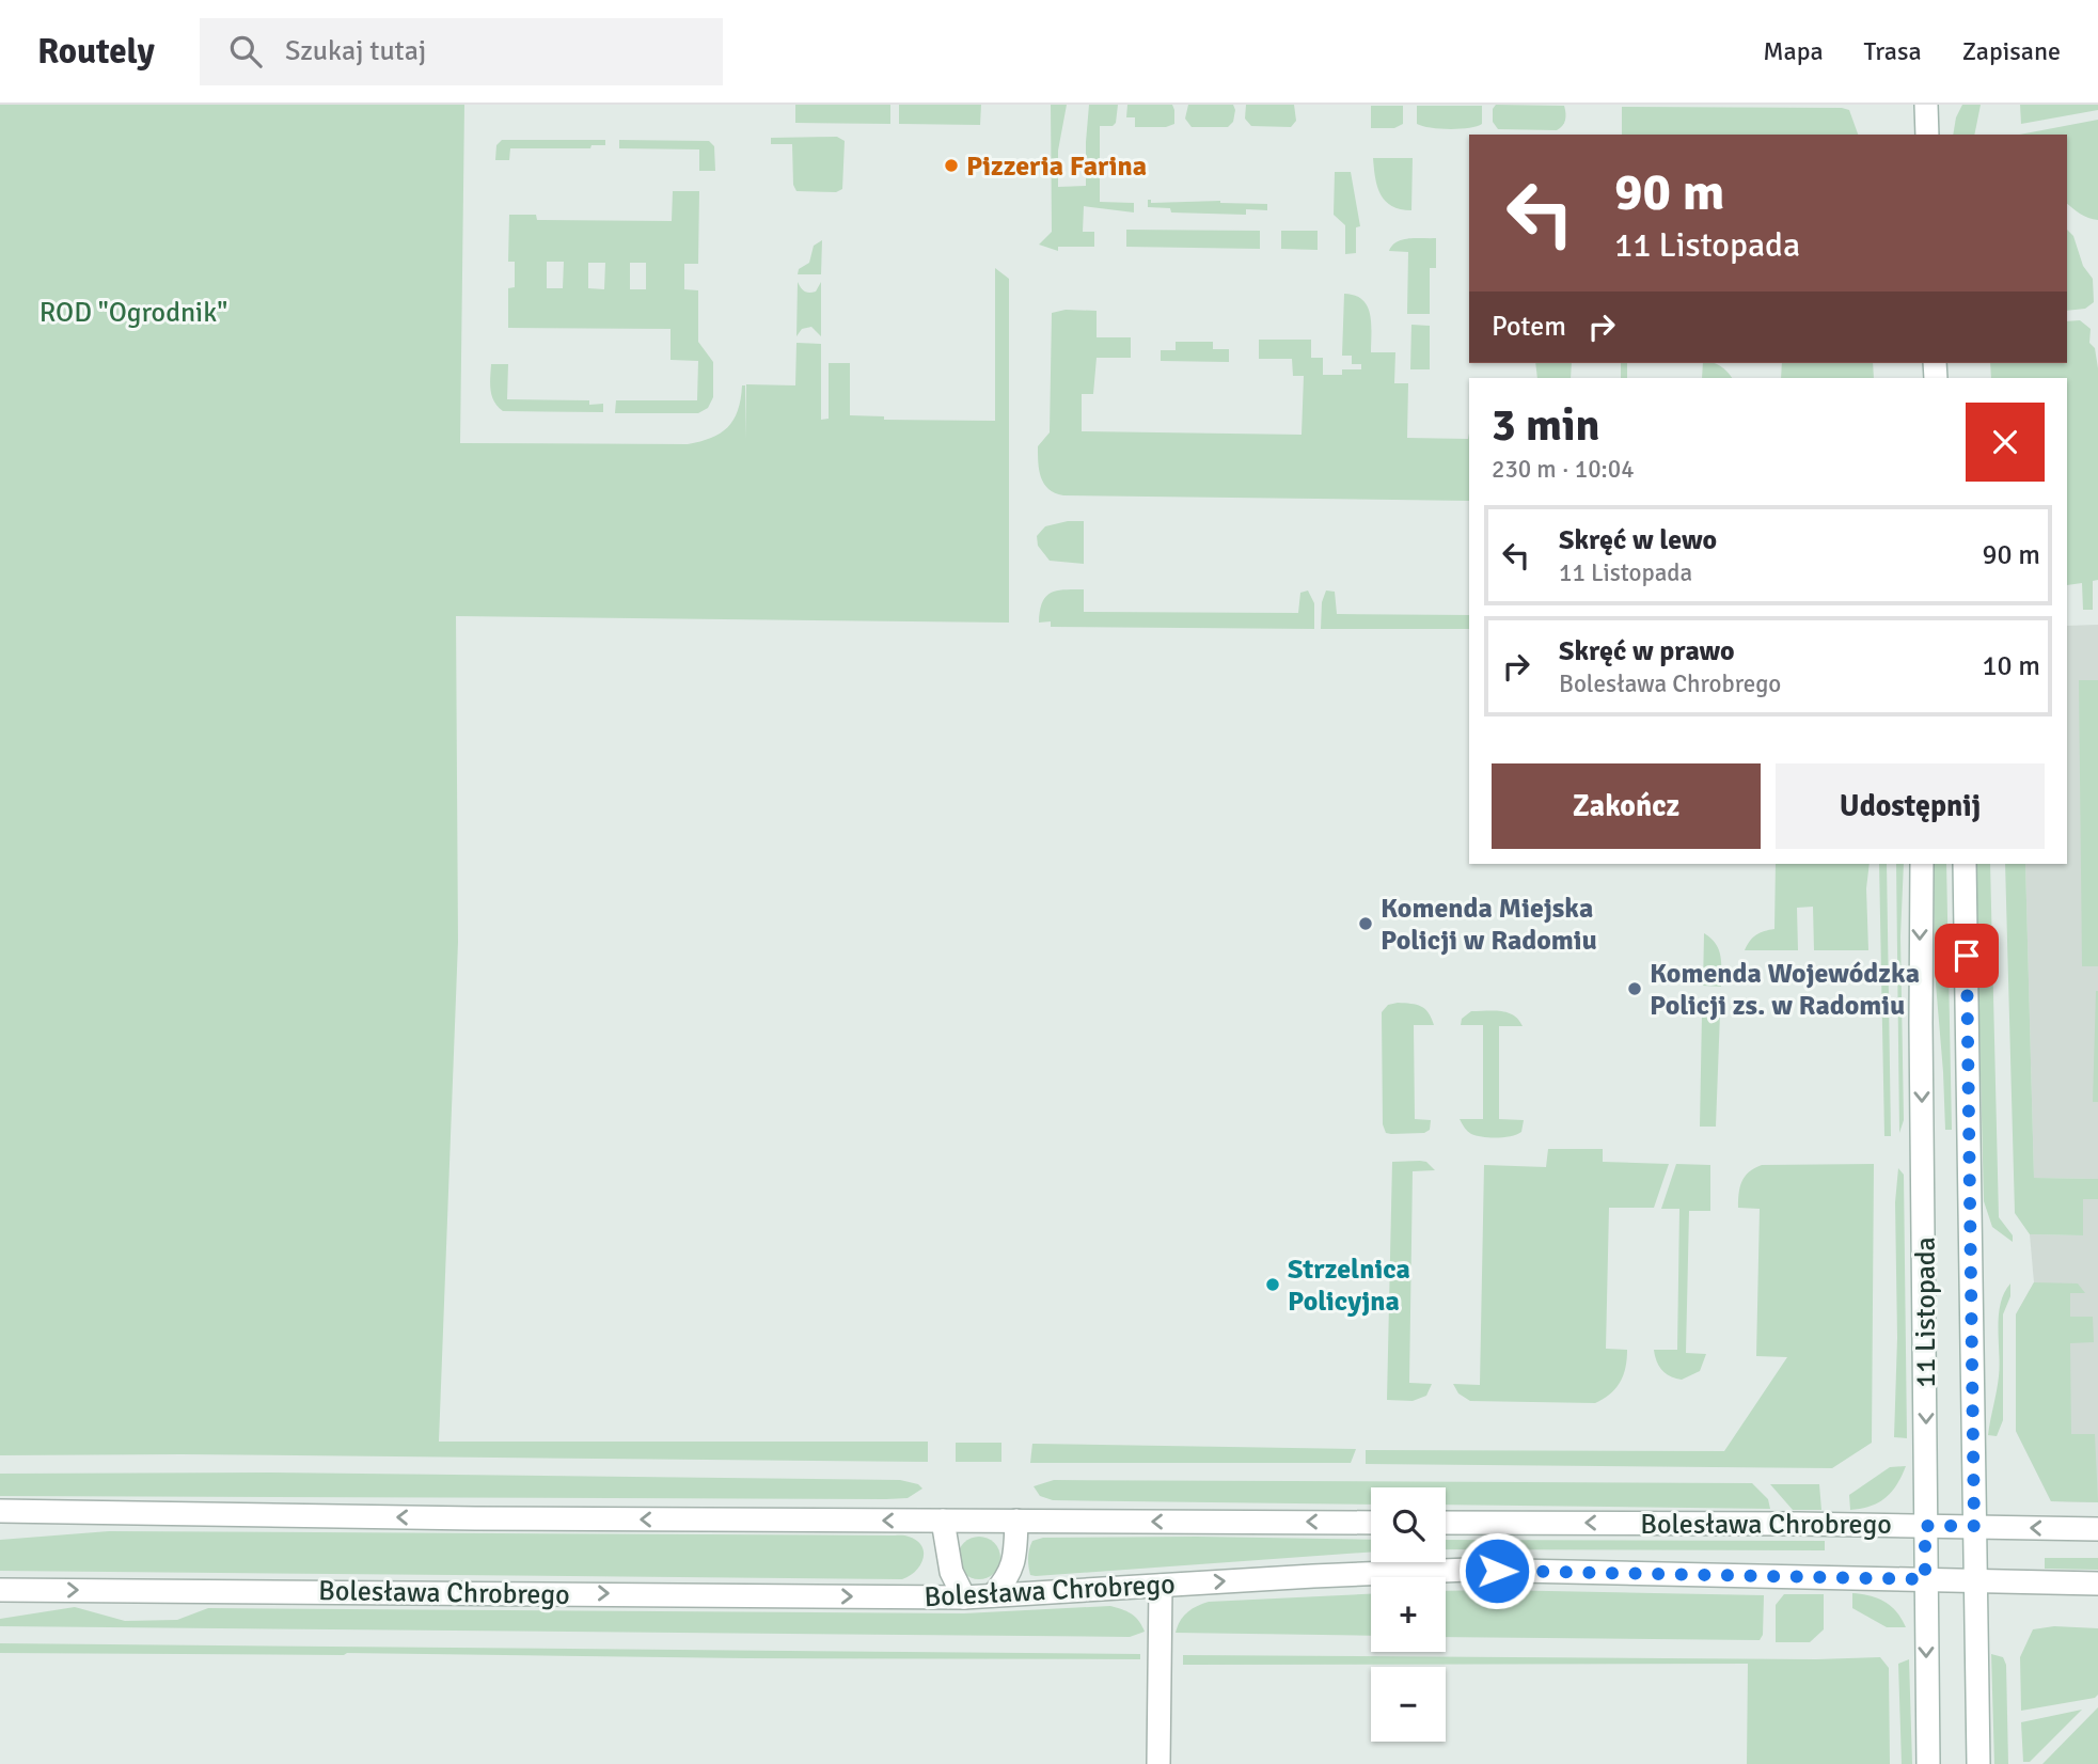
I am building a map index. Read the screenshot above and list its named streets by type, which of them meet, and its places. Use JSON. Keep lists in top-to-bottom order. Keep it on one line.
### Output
{"streets":{"street":["11 Listopada","Bolesława Chrobrego"]},"crossings":[["11 Listopada","Bolesława Chrobrego"]],"parks":["ROD \"Ogrodnik\""],"places":["Pizzeria Farina","Komenda Miejska Policji w Radomiu","Komenda Wojewódzka Policji zs. w Radomiu","Strzelnica Policyjna"],"page":{"header":"Routely","search":"Szukaj tutaj","nav":["Mapa","Trasa","Zapisane"],"turn":["90 m","11 Listopada"],"then":"Potem","heading":["3 min","230 m · 10:04"],"list":[{"name":"Skręć w lewo","note":"11 Listopada","value":"90 m"},{"name":"Skręć w prawo","note":"Bolesława Chrobrego","value":"10 m"}],"buttons":["Zakończ","Udostępnij"],"map_buttons":["+","−"]}}
